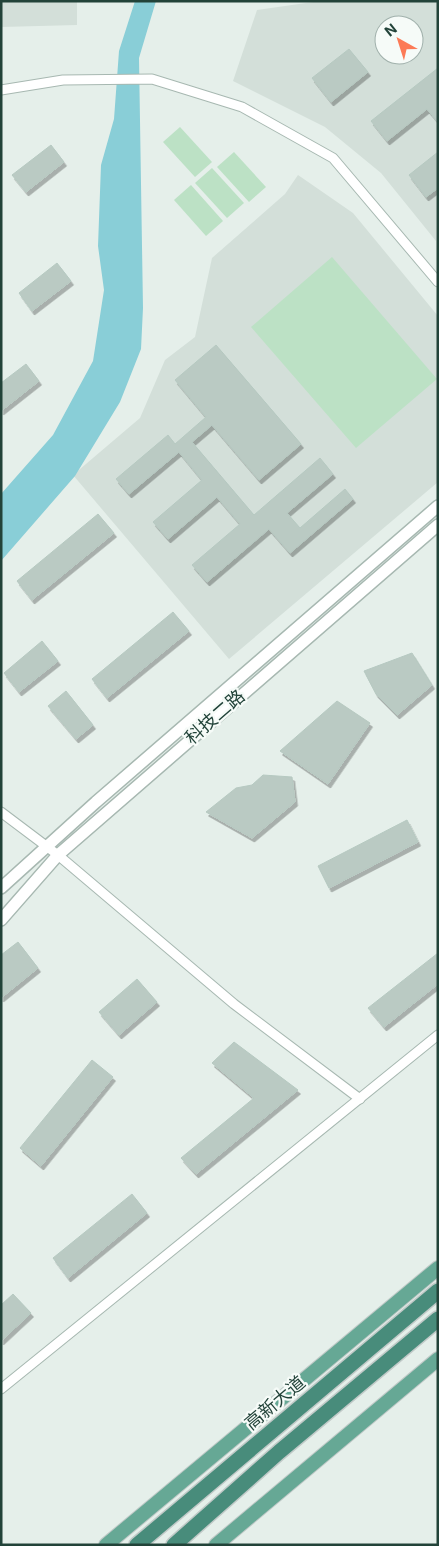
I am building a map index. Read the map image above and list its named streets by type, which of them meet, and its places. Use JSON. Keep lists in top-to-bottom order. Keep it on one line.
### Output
{"streets":{"highway":["高新大道"],"street":["科技二路"]},"north":"top left"}
